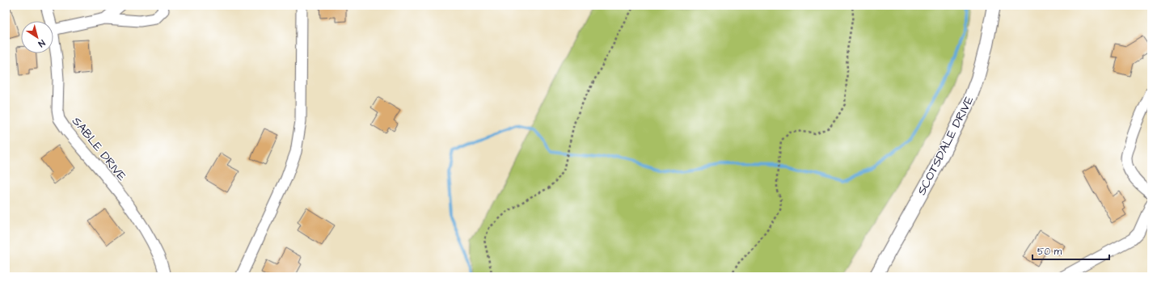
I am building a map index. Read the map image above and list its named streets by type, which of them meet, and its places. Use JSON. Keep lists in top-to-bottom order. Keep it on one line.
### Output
{"streets":{"street":["SCOTSDALE DRIVE","SABLE DRIVE"]},"scale_bar":"50 m","north":"bottom right"}
